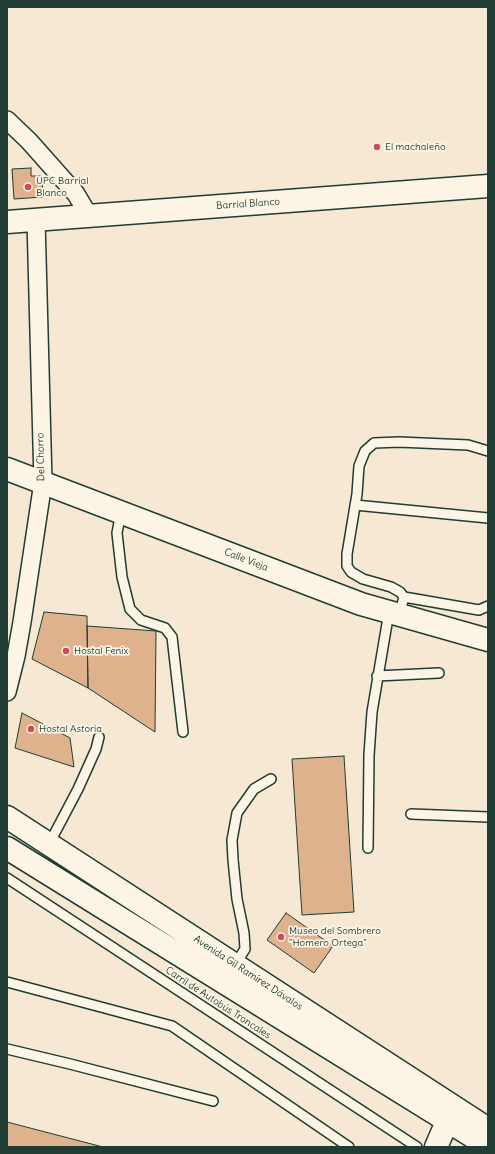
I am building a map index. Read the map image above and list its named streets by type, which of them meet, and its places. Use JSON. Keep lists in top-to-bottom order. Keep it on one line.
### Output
{"streets":{"main road":["Barrial Blanco","Calle Vieja","Avenida Gil Ramírez Dávalos"],"street":["Del Chorro"],"lane":["Carril de Autobús Troncales"]},"crossings":[["Barrial Blanco","Del Chorro"],["Del Chorro","Calle Vieja"]],"places":["El machaleño","UPC Barrial Blanco","Hostal Fenix","Hostal Astoria","Museo del Sombrero \"Homero Ortega\""]}
